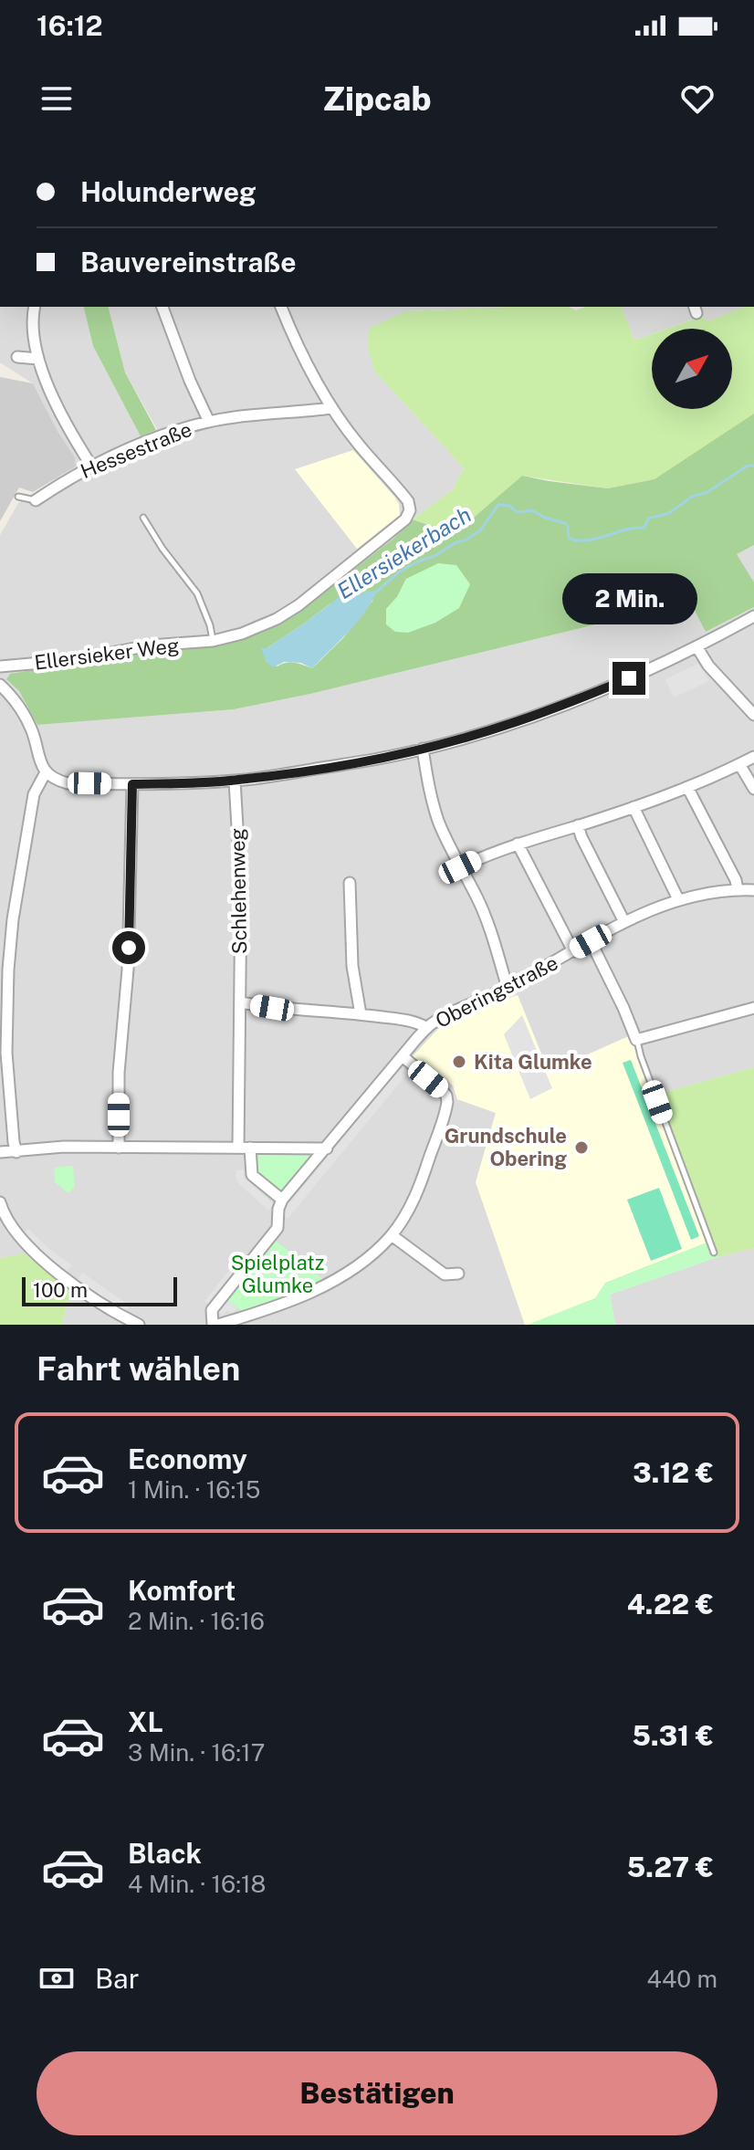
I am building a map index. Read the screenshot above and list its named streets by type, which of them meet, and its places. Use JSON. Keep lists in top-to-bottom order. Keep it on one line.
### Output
{"streets":{"street":["Hessestraße","Ellersieker Weg","Schlehenweg","Oberingstraße"]},"crossings":[["Hessestraße","Ellersieker Weg"],["Schlehenweg","Oberingstraße"]],"water":["Ellersiekerbach"],"parks":["Spielplatz Glumke"],"places":["Kita Glumke","Grundschule Obering"],"scale_bar":"100 m","north":"top right","page":{"status":"16:12","header":"Zipcab","banner":["Holunderweg","Bauvereinstraße"],"bubble":"2 Min.","scale":"100 m","heading":"Fahrt wählen","list":[{"name":"Economy","note":"1 Min. · 16:15","value":"3.12 €"},{"name":"Komfort","note":"2 Min. · 16:16","value":"4.22 €"},{"name":"XL","note":"3 Min. · 16:17","value":"5.31 €"},{"name":"Black","note":"4 Min. · 16:18","value":"5.27 €"}],"pay":["Bar","440 m"],"buttons":"Bestätigen"}}
